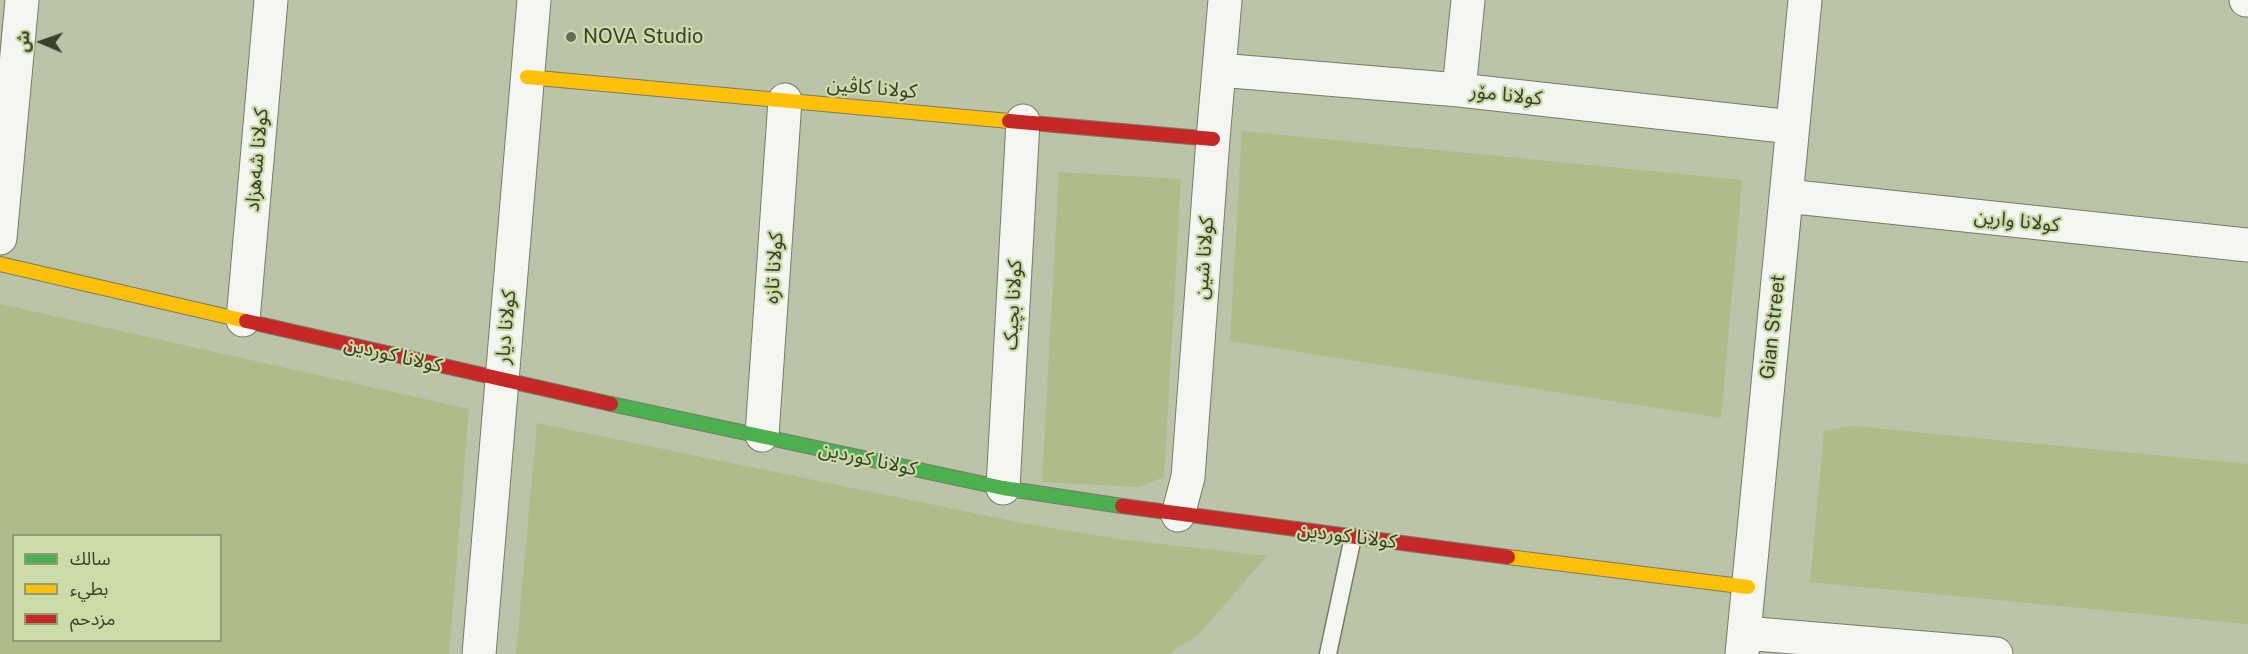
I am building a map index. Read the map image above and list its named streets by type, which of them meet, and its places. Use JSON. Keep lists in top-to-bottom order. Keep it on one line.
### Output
{"streets":{"street":["کولانا کاڤین","کولانا مۆر","کولانا شەهزاد","کولانا وارین","کولانا شین","کولانا تازە","کولانا بچیک","کولانا دیار","Gian Street","کولانا کوردین"]},"crossings":[["کولانا کاڤین","کولانا شین"],["کولانا کاڤین","کولانا تازە"],["کولانا کاڤین","کولانا بچیک"],["کولانا کاڤین","کولانا دیار"],["کولانا مۆر","کولانا شین"],["کولانا مۆر","Gian Street"],["کولانا شەهزاد","کولانا کوردین"],["کولانا وارین","Gian Street"],["کولانا شین","کولانا کوردین"],["کولانا تازە","کولانا کوردین"],["کولانا بچیک","کولانا کوردین"],["کولانا دیار","کولانا کوردین"],["Gian Street","کولانا کوردین"]],"places":["NOVA Studio"],"legend":["سالك","بطيء","مزدحم"],"north":"left"}
